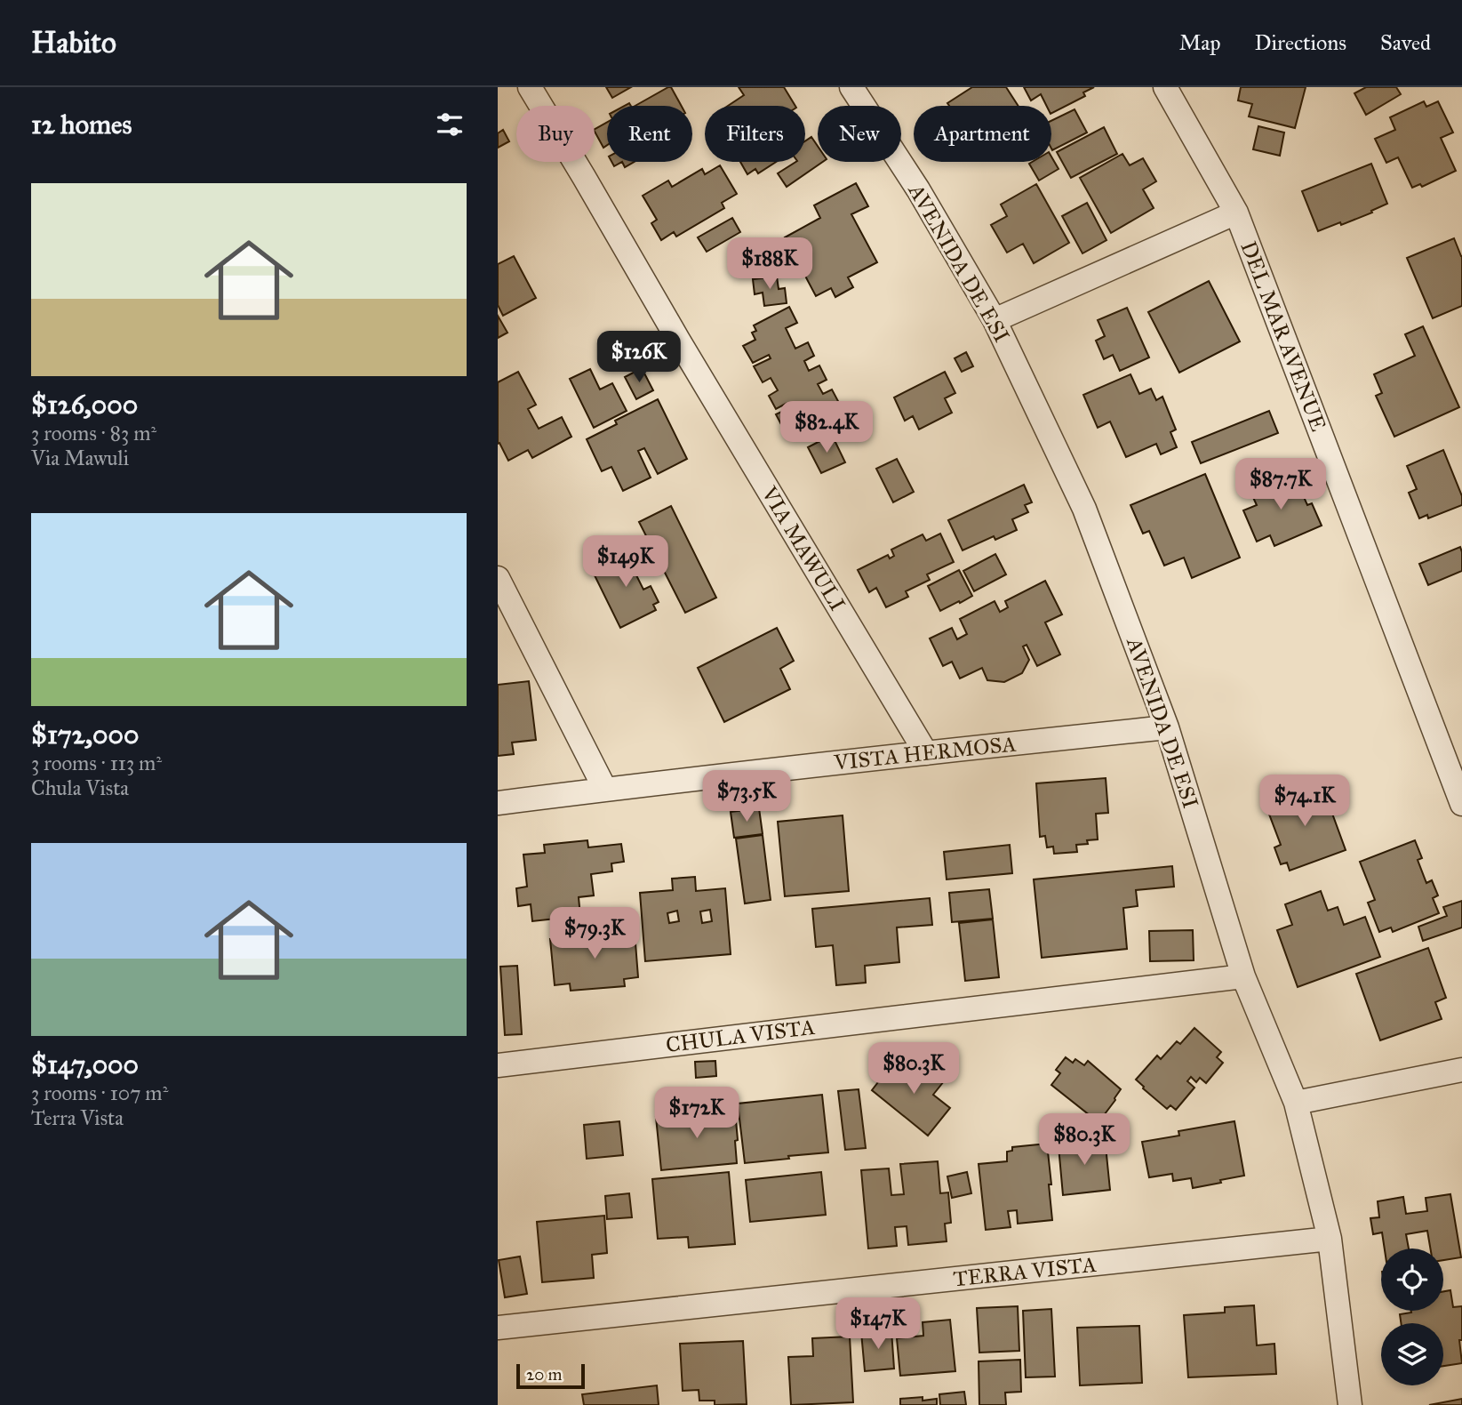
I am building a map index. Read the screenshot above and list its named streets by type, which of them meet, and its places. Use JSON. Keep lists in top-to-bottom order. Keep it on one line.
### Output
{"streets":{"street":["AVENIDA DE ESI","DEL MAR AVENUE","VIA MAWULI","VISTA HERMOSA","CHULA VISTA","TERRA VISTA"]},"crossings":[["AVENIDA DE ESI","VISTA HERMOSA"],["AVENIDA DE ESI","CHULA VISTA"],["AVENIDA DE ESI","TERRA VISTA"],["VIA MAWULI","VISTA HERMOSA"]],"scale_bar":"20 m","page":{"header":"Habito","nav":["Map","Directions","Saved"],"heading":"12 homes","chip":["Buy","Rent","Filters","New","Apartment"],"list":[{"name":"$126,000","note":"3 rooms · 83 m² · Via Mawuli"},{"name":"$172,000","note":"3 rooms · 113 m² · Chula Vista"},{"name":"$147,000","note":"3 rooms · 107 m² · Terra Vista"}],"price":["$188K","$126K","$82.4K","$87.7K","$149K","$73.5K","$74.1K","$79.3K","$80.3K","$172K","$80.3K","$147K"],"scale":"20 m"}}
